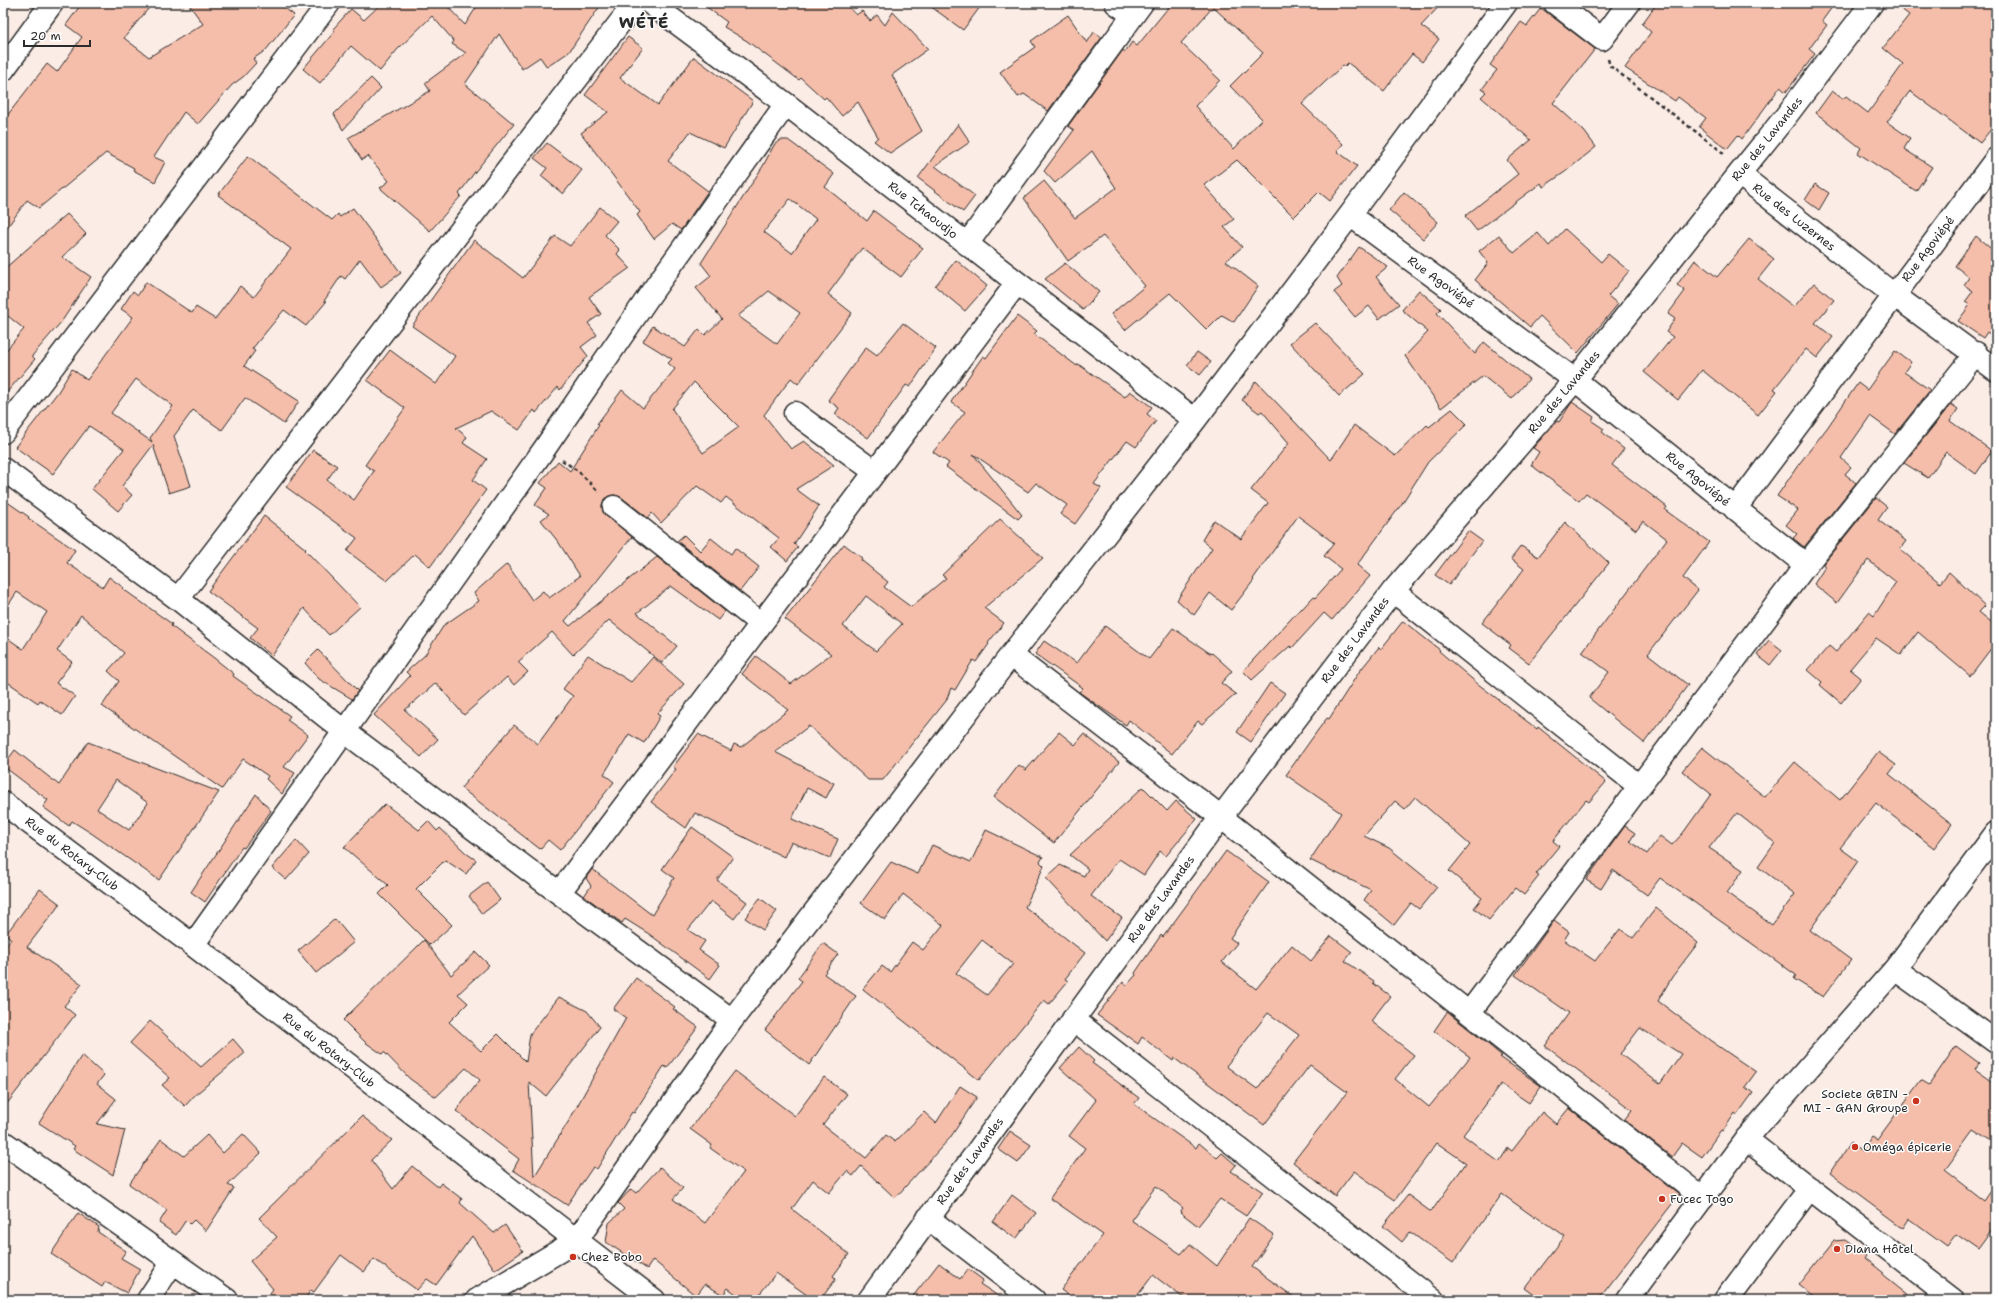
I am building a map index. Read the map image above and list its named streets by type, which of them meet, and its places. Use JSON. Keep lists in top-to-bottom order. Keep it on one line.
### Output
{"streets":{"street":["Rue des Lavandes","Rue Tchaoudjo","Rue des Luzernes","Rue Agoviépé","Rue du Rotary-Club"]},"crossings":[["Rue des Lavandes","Rue des Luzernes"],["Rue des Lavandes","Rue Agoviépé"],["Rue des Luzernes","Rue Agoviépé"]],"districts":["WÉTÉ"],"places":["Societe GBIN - MI - GAN Groupe","Oméga épicerie","Fucec Togo","Diana Hôtel","Chez Bobo"],"scale_bar":"20 m"}
